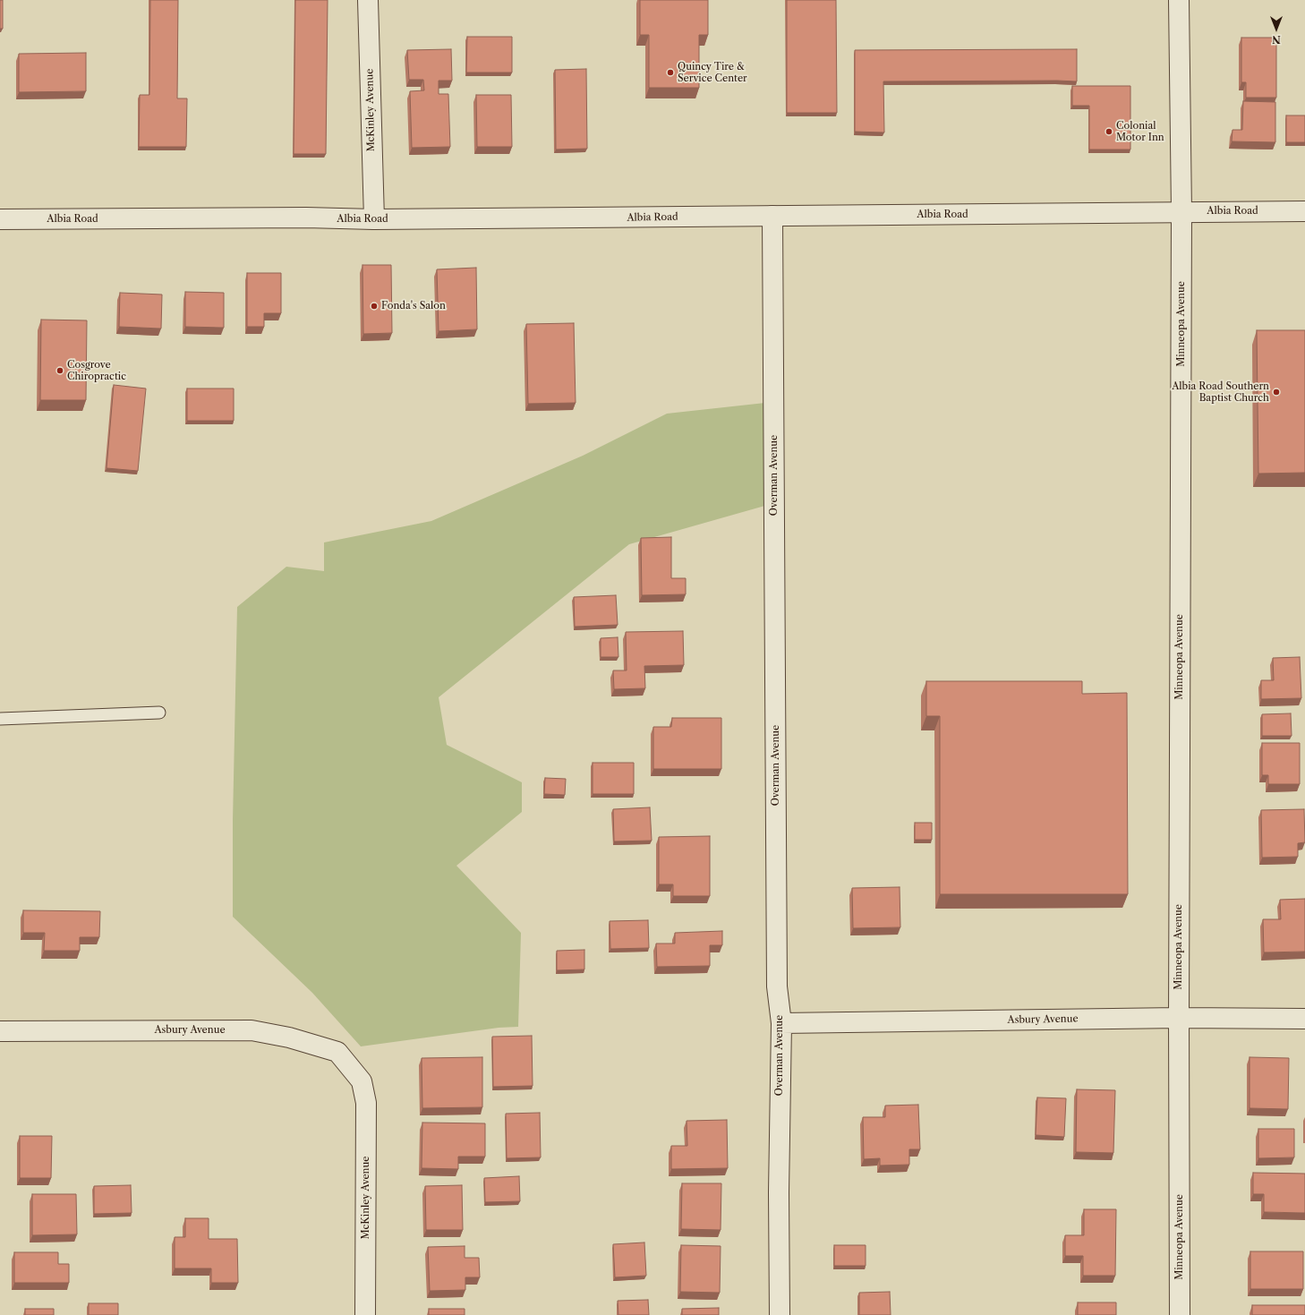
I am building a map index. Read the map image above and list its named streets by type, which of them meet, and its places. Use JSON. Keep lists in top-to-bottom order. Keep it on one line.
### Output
{"streets":{"street":["McKinley Avenue","Albia Road","Minneopa Avenue","Overman Avenue","Asbury Avenue"]},"crossings":[["McKinley Avenue","Albia Road"],["McKinley Avenue","Asbury Avenue"],["Albia Road","Minneopa Avenue"],["Albia Road","Overman Avenue"],["Minneopa Avenue","Asbury Avenue"],["Overman Avenue","Asbury Avenue"]],"places":["Quincy Tire & Service Center","Colonial Motor Inn","Fonda's Salon","Cosgrove Chiropractic","Albia Road Southern Baptist Church"],"north":"bottom"}
